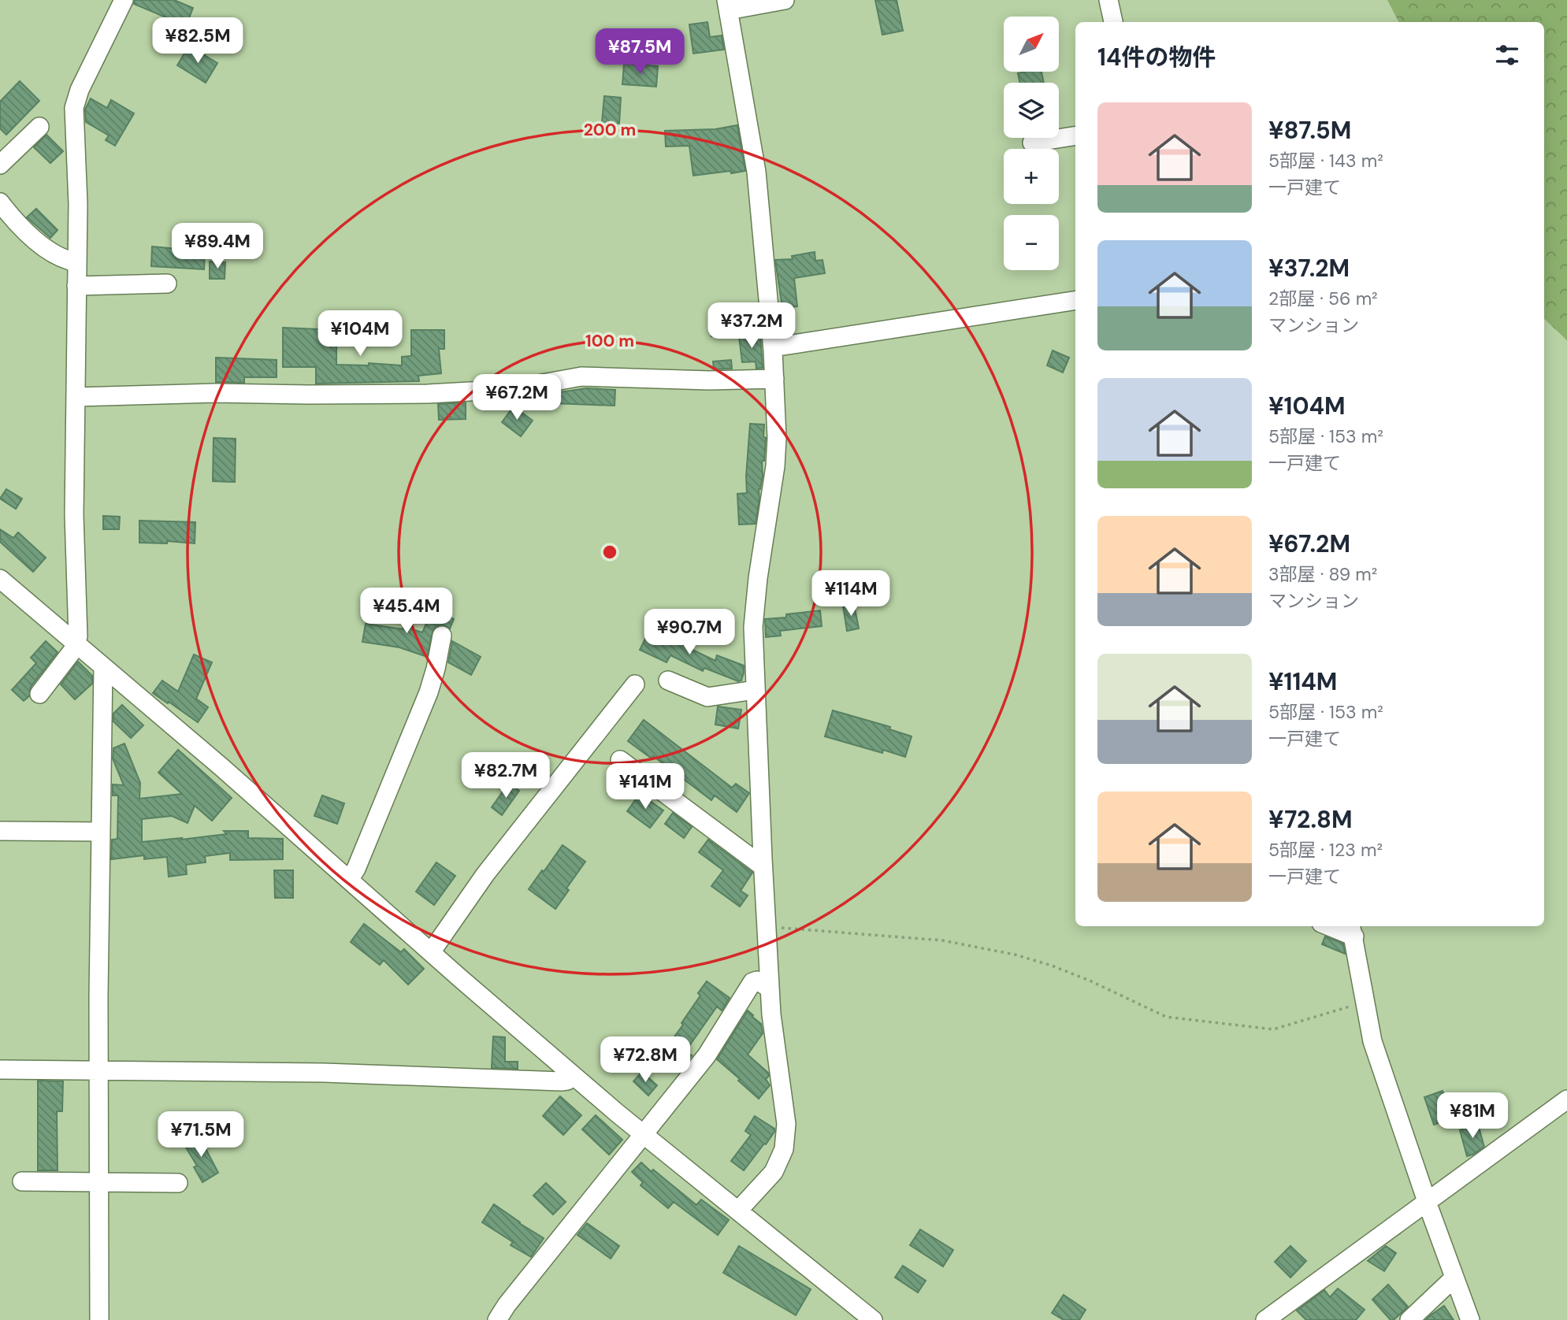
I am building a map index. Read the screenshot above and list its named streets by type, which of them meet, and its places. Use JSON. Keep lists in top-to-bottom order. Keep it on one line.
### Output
{"north":"top right","page":{"map_buttons":["+","−"],"price":["¥82.5M","¥87.5M","¥89.4M","¥37.2M","¥104M","¥67.2M","¥114M","¥45.4M","¥90.7M","¥82.7M","¥141M","¥72.8M","¥81M","¥71.5M"],"heading":"14件の物件","list":[{"name":"¥87.5M","note":"5部屋 · 143 m² · 一戸建て"},{"name":"¥37.2M","note":"2部屋 · 56 m² · マンション"},{"name":"¥104M","note":"5部屋 · 153 m² · 一戸建て"},{"name":"¥67.2M","note":"3部屋 · 89 m² · マンション"},{"name":"¥114M","note":"5部屋 · 153 m² · 一戸建て"},{"name":"¥72.8M","note":"5部屋 · 123 m² · 一戸建て"}]},"rings":["200 m","100 m"]}
